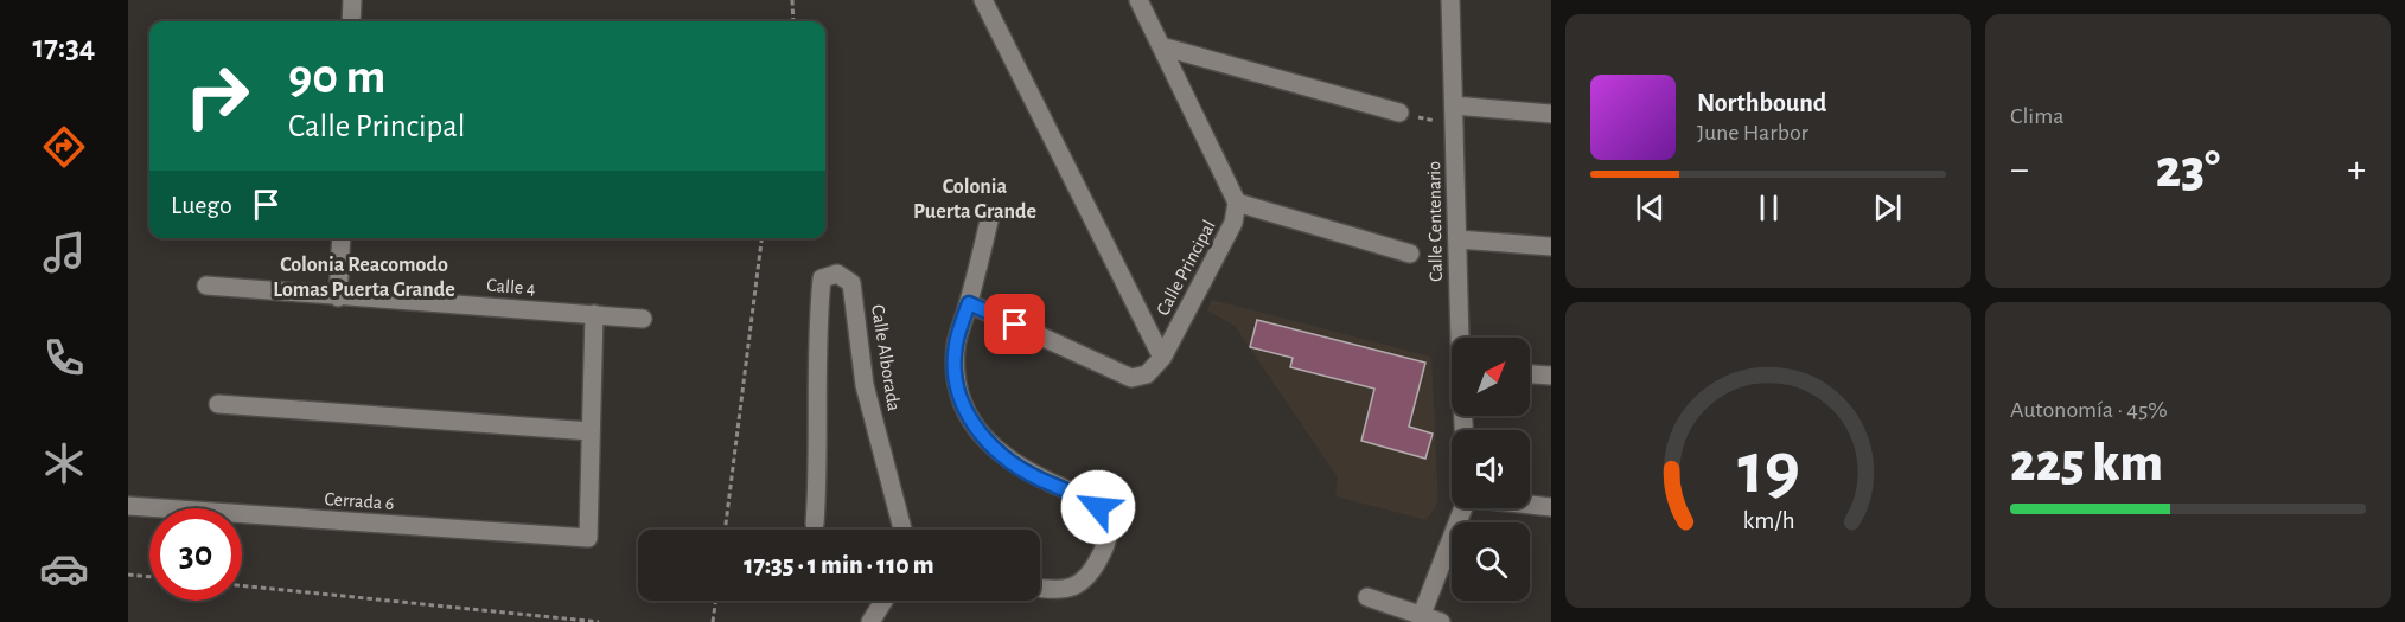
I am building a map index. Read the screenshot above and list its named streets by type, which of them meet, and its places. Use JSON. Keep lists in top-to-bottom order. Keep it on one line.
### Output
{"streets":{"street":["Calle Centenario","Calle Principal","Calle 4","Calle Alborada","Cerrada 6"]},"districts":["Colonia Puerta Grande","Colonia Reacomodo Lomas Puerta Grande"],"north":"top right","page":{"tabs":"17:34","tile":["Clima",["Autonomía · 45%","225 km"]],"turn":["90 m","Calle Principal"],"song":["Northbound","June Harbor"],"heat":["−","23°","+"],"then":"Luego","limit":"30","trip":"17:35 · 1 min · 110 m","gauge":["19","km/h"]}}
